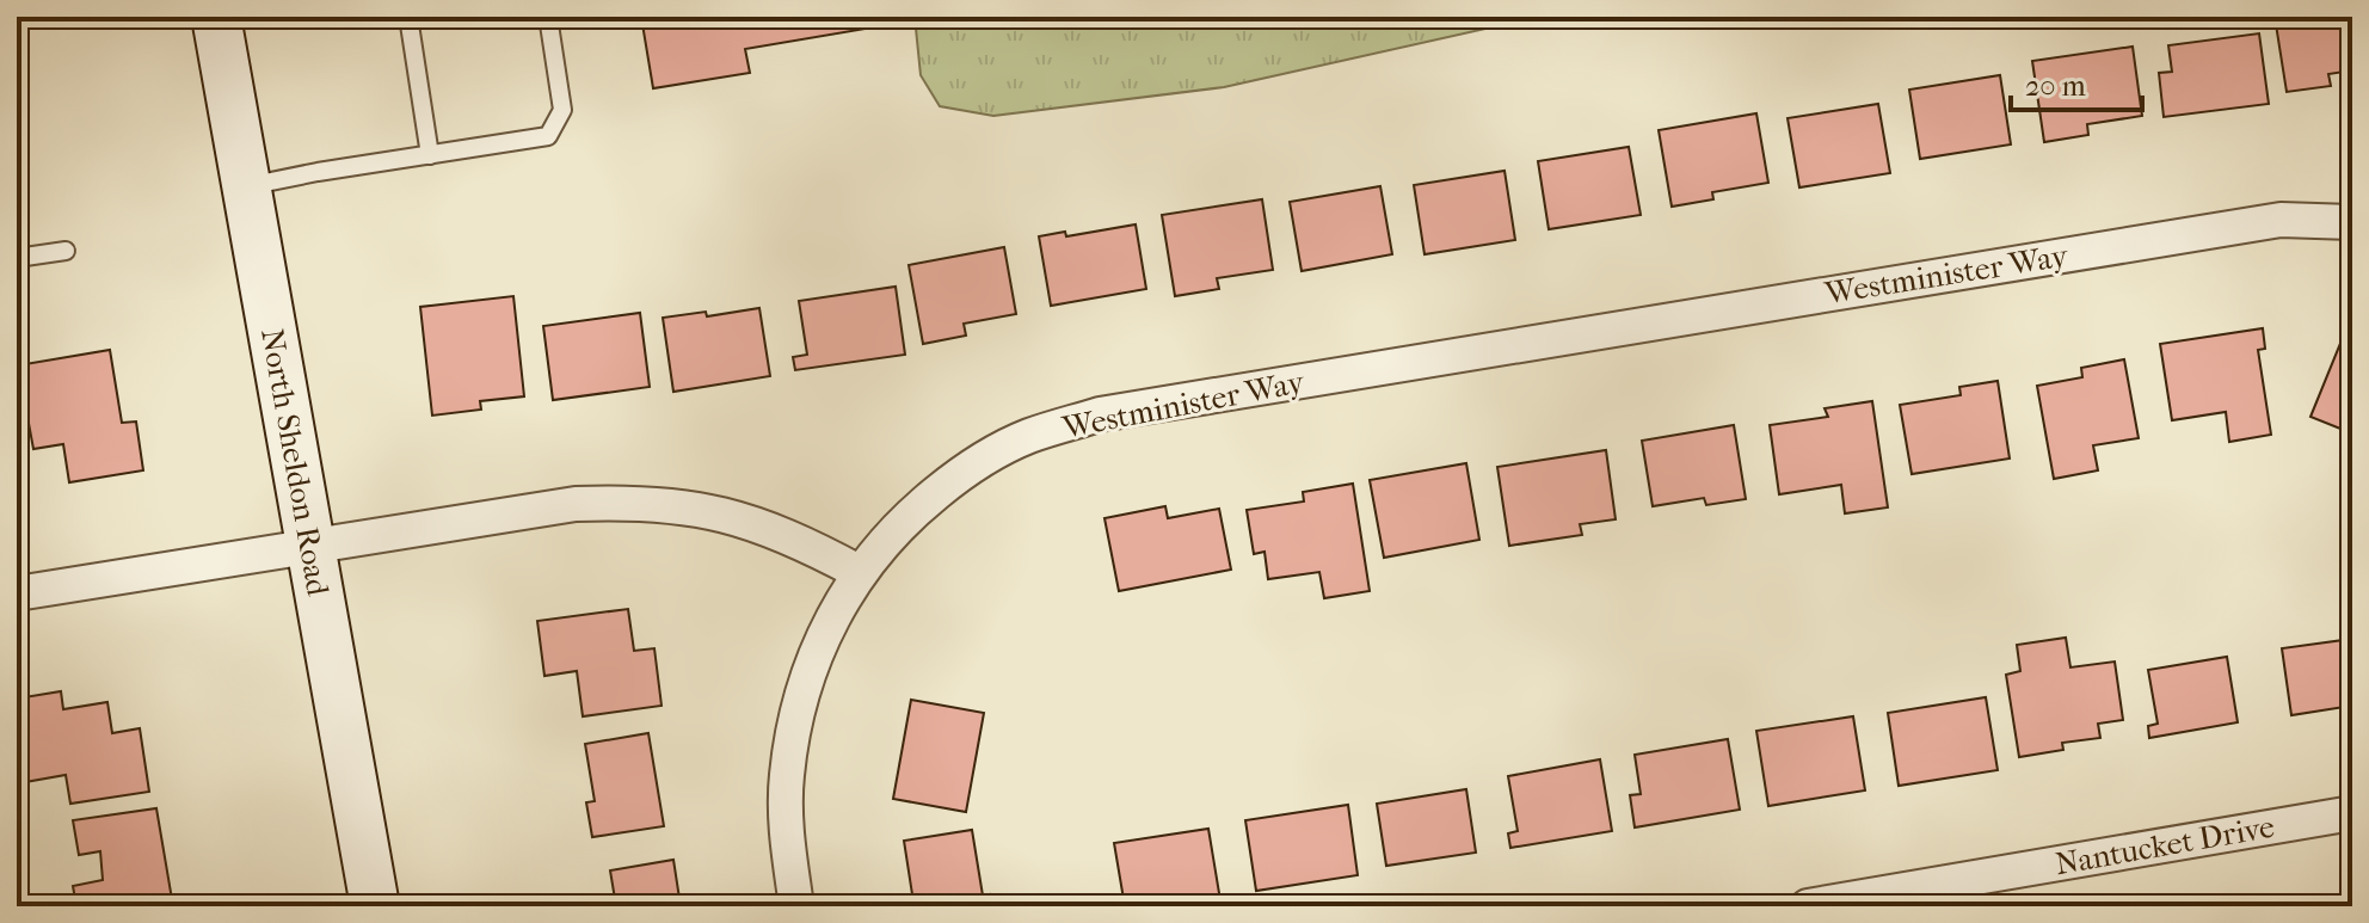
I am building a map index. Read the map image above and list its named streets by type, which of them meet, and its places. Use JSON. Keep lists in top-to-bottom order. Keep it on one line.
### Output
{"streets":{"street":["Westminister Way","North Sheldon Road","Nantucket Drive"]},"scale_bar":"20 m"}
